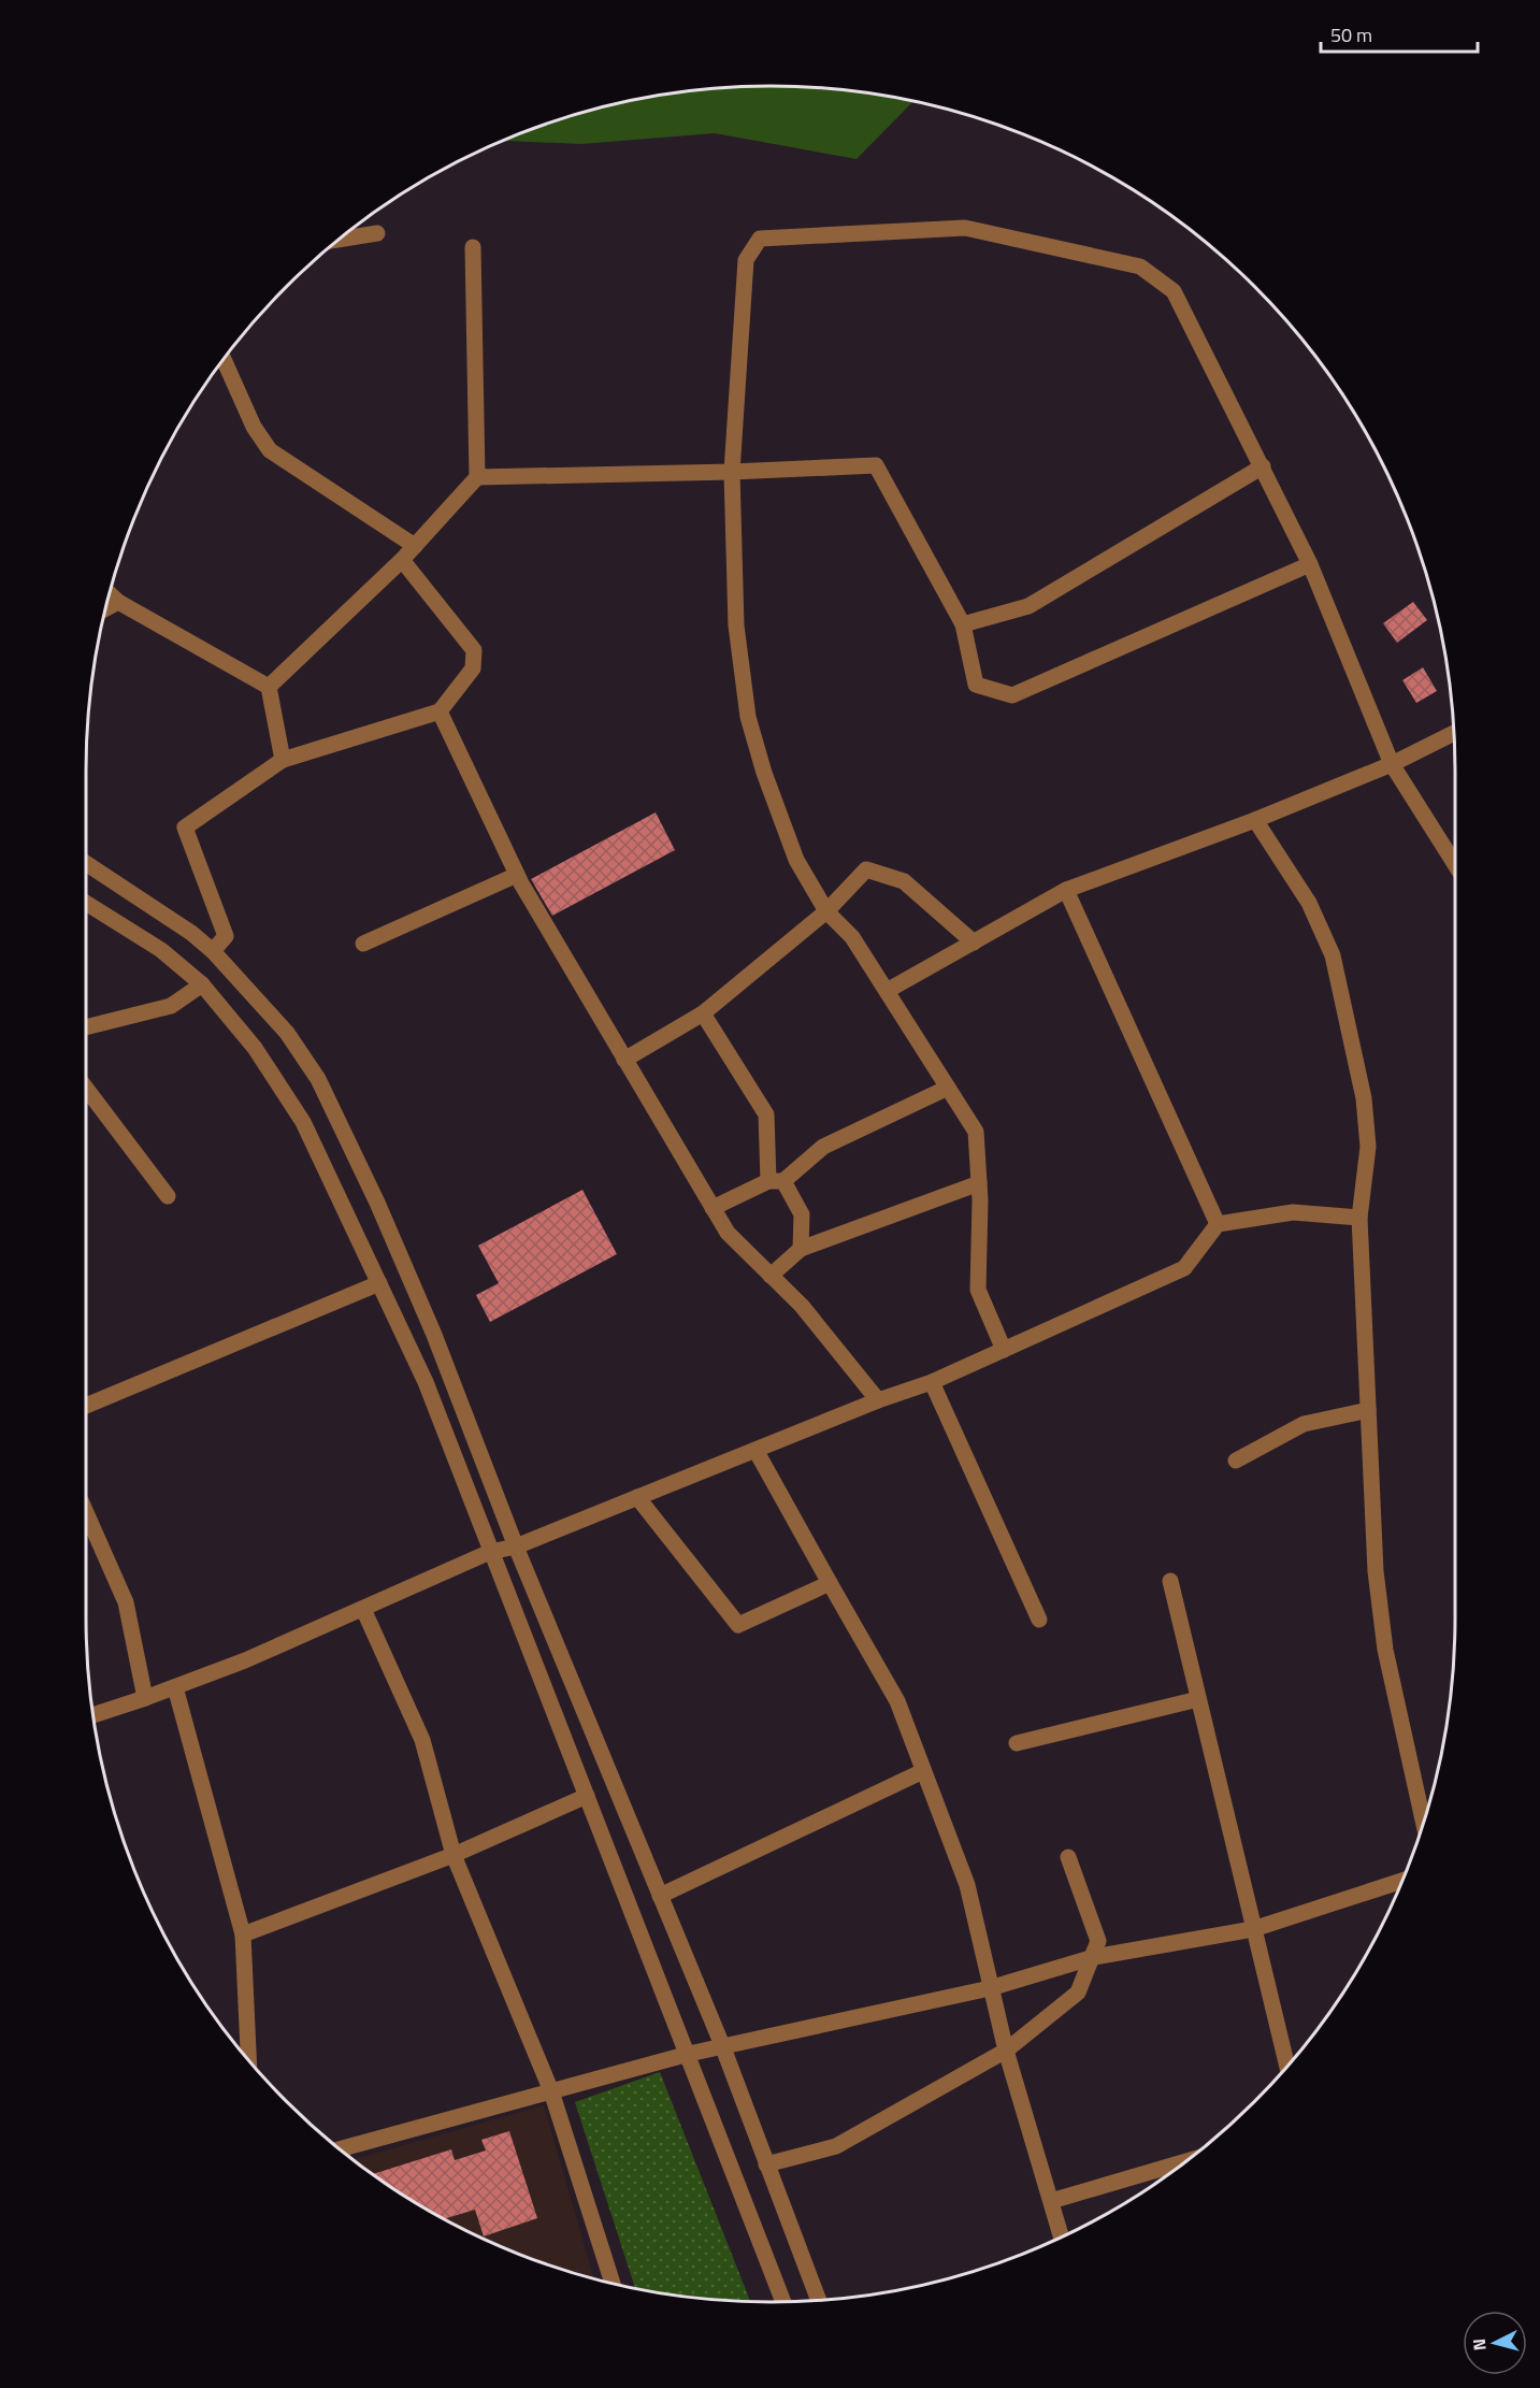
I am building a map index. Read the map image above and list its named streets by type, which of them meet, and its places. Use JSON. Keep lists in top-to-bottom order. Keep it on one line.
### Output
{"scale_bar":"50 m","north":"left"}
